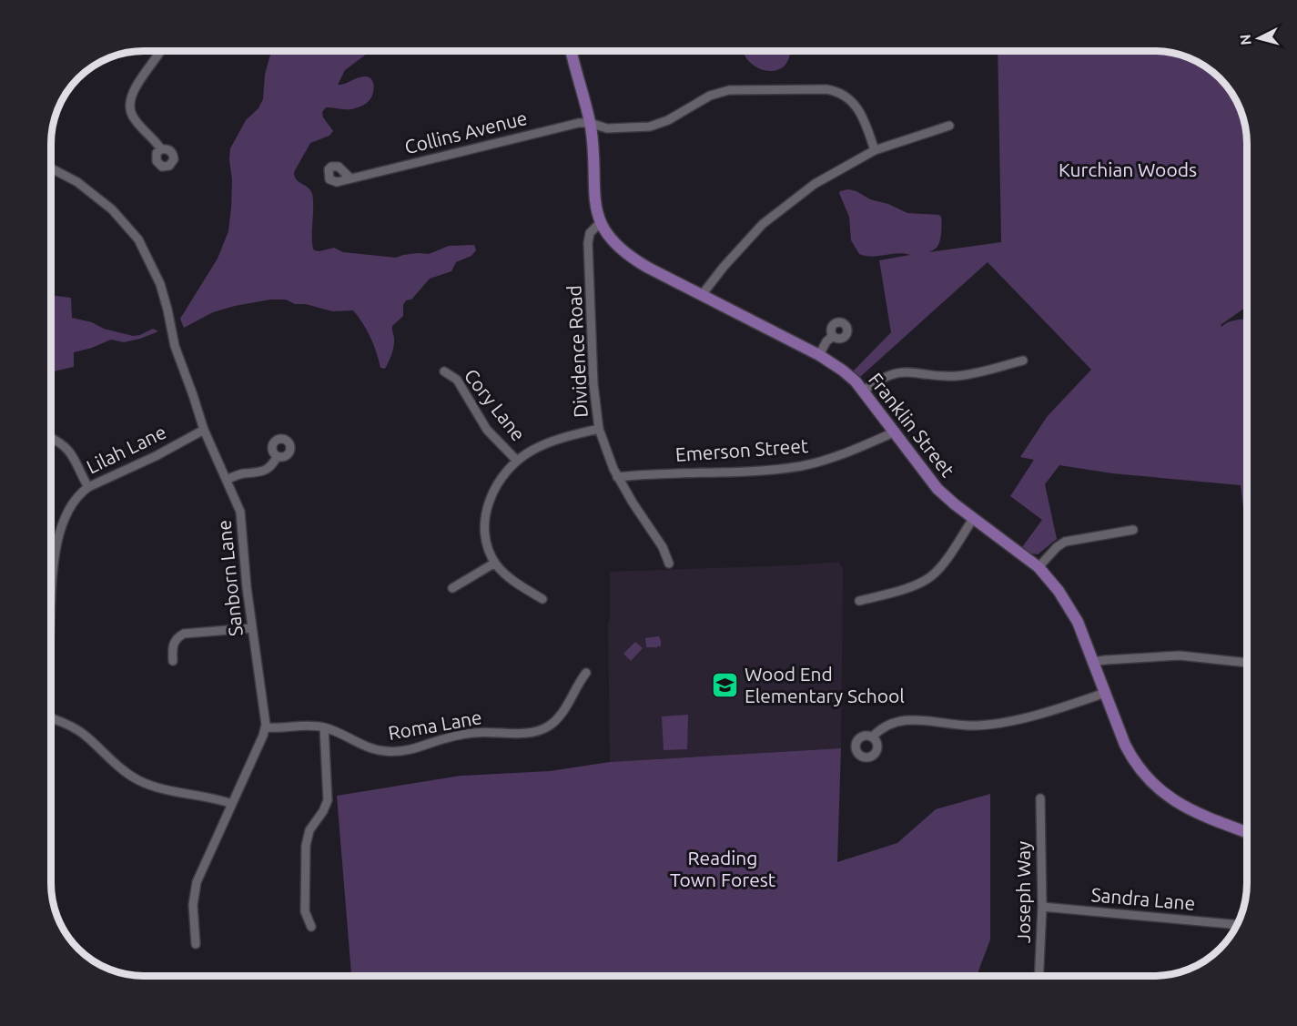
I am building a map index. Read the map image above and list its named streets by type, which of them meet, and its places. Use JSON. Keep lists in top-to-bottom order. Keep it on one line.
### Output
{"streets":{"main road":["Franklin Street"],"street":["Collins Avenue","Dividence Road","Cory Lane","Lilah Lane","Emerson Street","Sanborn Lane","Roma Lane","Joseph Way","Sandra Lane"]},"crossings":[["Collins Avenue","Franklin Street"],["Dividence Road","Franklin Street"],["Dividence Road","Emerson Street"],["Franklin Street","Emerson Street"],["Lilah Lane","Sanborn Lane"],["Sanborn Lane","Roma Lane"],["Joseph Way","Sandra Lane"]],"parks":["Kurchian Woods","Reading Town Forest"],"places":{"school or university":["Wood End Elementary School"]},"north":"left"}
